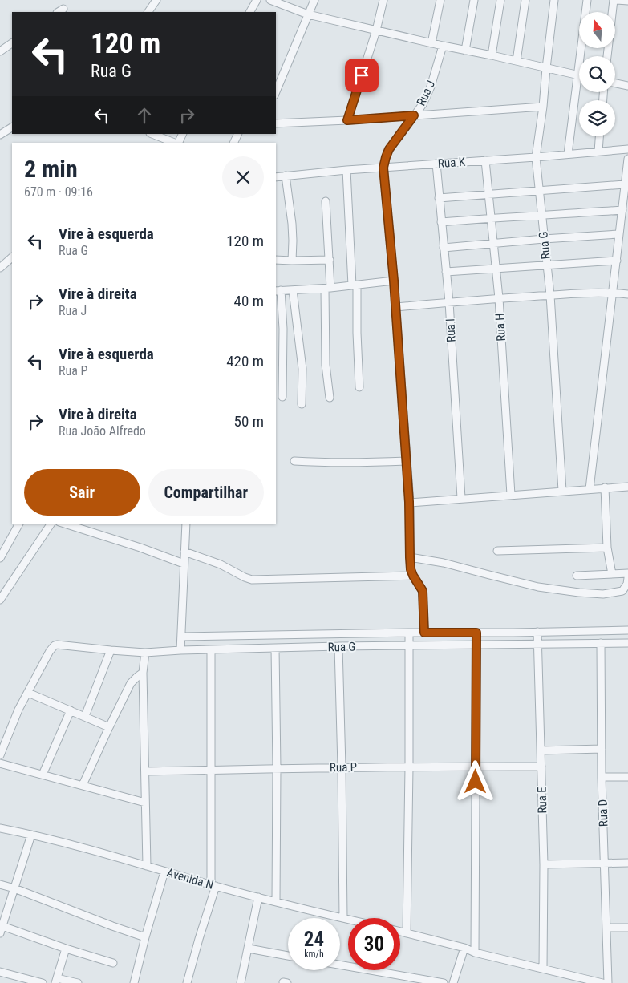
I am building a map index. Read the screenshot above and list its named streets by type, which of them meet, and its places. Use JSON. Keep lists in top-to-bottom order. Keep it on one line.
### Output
{"streets":{"street":["Rua J","Rua K","Rua G","Rua H","Rua I","Rua P","Rua E","Rua D","Avenida N"]},"crossings":[["Rua J","Rua K"],["Rua J","Rua G"],["Rua K","Rua G"],["Rua K","Rua H"],["Rua K","Rua I"],["Rua G","Rua E"],["Rua G","Rua D"],["Rua P","Rua E"]],"north":"top","page":{"turn":["120 m","Rua G"],"heading":["2 min","670 m · 09:16"],"list":[{"name":"Vire à esquerda","note":"Rua G","value":"120 m"},{"name":"Vire à direita","note":"Rua J","value":"40 m"},{"name":"Vire à esquerda","note":"Rua P","value":"420 m"},{"name":"Vire à direita","note":"Rua João Alfredo","value":"50 m"}],"buttons":["Sair","Compartilhar"],"speed":"24 km/h","limit":"30"}}
